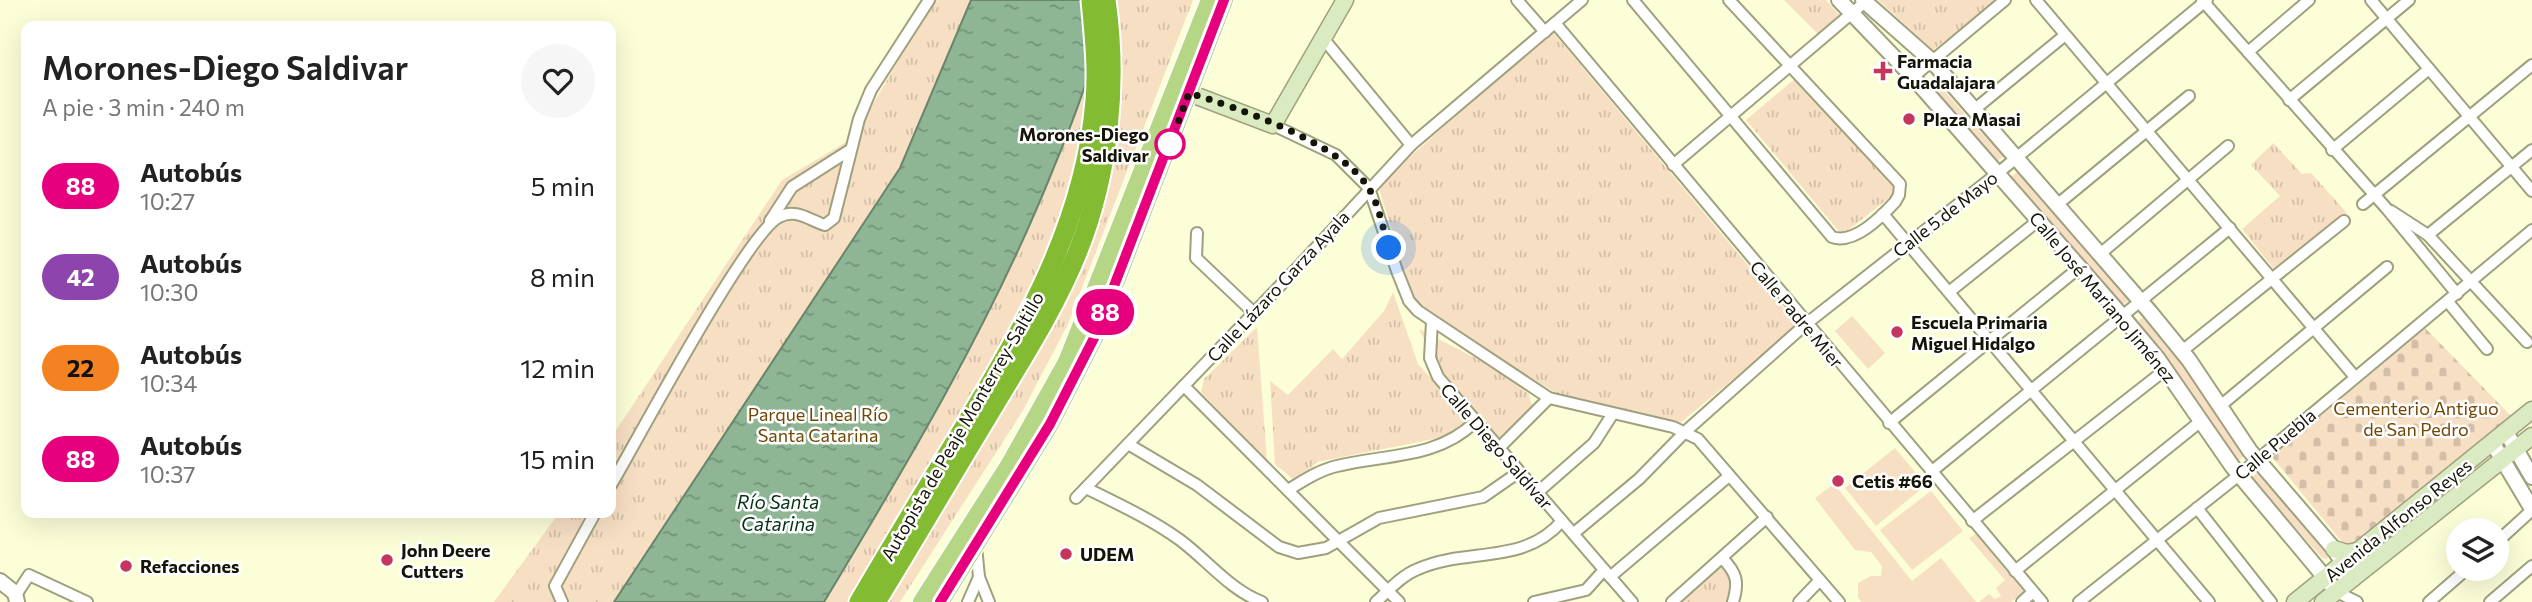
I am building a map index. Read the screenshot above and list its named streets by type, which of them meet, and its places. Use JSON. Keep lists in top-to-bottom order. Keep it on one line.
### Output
{"streets":{"highway":["Autopista de Peaje Monterrey-Saltillo"],"main road":["Avenida Alfonso Reyes"],"street":["Calle 5 de Mayo","Calle Lázaro Garza Ayala","Calle José Mariano Jiménez","Calle Padre Mier","Calle Puebla","Calle Diego Saldívar"]},"crossings":[["Calle 5 de Mayo","Calle José Mariano Jiménez"],["Calle 5 de Mayo","Calle Padre Mier"],["Calle 5 de Mayo","Calle Diego Saldívar"],["Calle Lázaro Garza Ayala","Calle Padre Mier"],["Calle José Mariano Jiménez","Calle Puebla"],["Calle José Mariano Jiménez","Avenida Alfonso Reyes"]],"water":["Río Santa Catarina"],"parks":["Cementerio Antiguo de San Pedro","Parque Lineal Río Santa Catarina"],"places":{"health":["Farmacia Guadalajara"],"other":["Plaza Masai","Morones-Diego Saldivar","Escuela Primaria Miguel Hidalgo","Cetis #66","UDEM","John Deere Cutters","Refacciones"]},"lines":["bus line 88"],"page":{"on_map":"88","heading":["Morones-Diego Saldivar","A pie · 3 min · 240 m"],"list":[{"mark":"88","name":"Autobús","note":"10:27","value":"5 min"},{"mark":"42","name":"Autobús","note":"10:30","value":"8 min"},{"mark":"22","name":"Autobús","note":"10:34","value":"12 min"},{"mark":"88","name":"Autobús","note":"10:37","value":"15 min"}]}}
